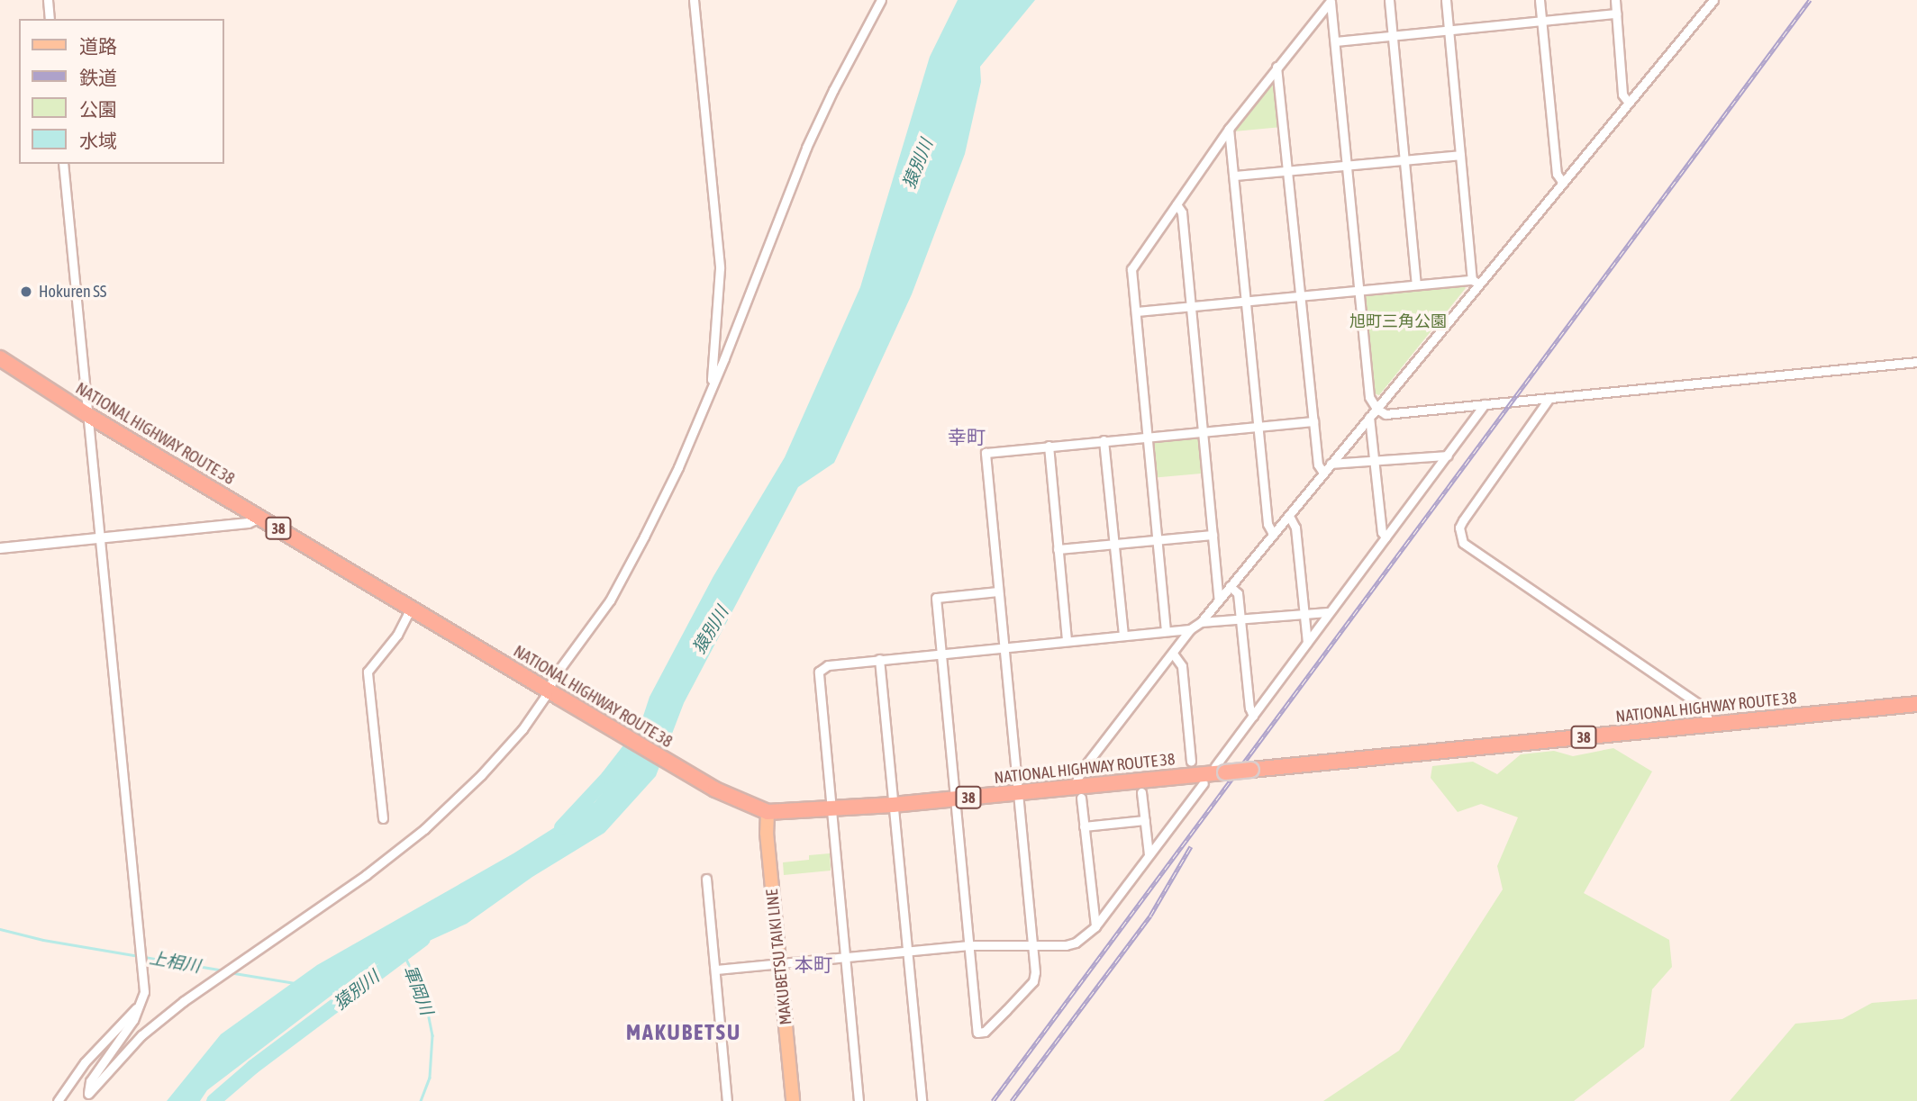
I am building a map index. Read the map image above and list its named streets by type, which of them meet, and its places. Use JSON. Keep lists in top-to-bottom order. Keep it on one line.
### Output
{"streets":{"highway":["NATIONAL HIGHWAY ROUTE 38","38"],"main road":["MAKUBETSU TAIKI LINE"]},"crossings":[["NATIONAL HIGHWAY ROUTE 38","MAKUBETSU TAIKI LINE"]],"districts":["幸町","本町","MAKUBETSU"],"water":["猿別川","上相川","軍岡川"],"parks":["旭町三角公園"],"places":["Hokuren SS"],"legend":["道路","鉄道","公園","水域"]}
